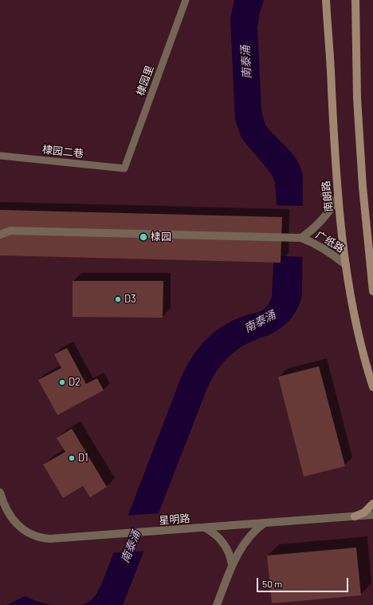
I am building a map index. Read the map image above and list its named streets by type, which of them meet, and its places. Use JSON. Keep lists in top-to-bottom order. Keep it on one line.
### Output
{"streets":{"street":["南朗路","广纸路","星明路"],"lane":["棣园里","棣园二巷"]},"crossings":[["棣园里","棣园二巷"],["南朗路","广纸路"]],"water":["南泰涌"],"places":["棣园","D3","D2","D1"],"scale_bar":"50 m"}
